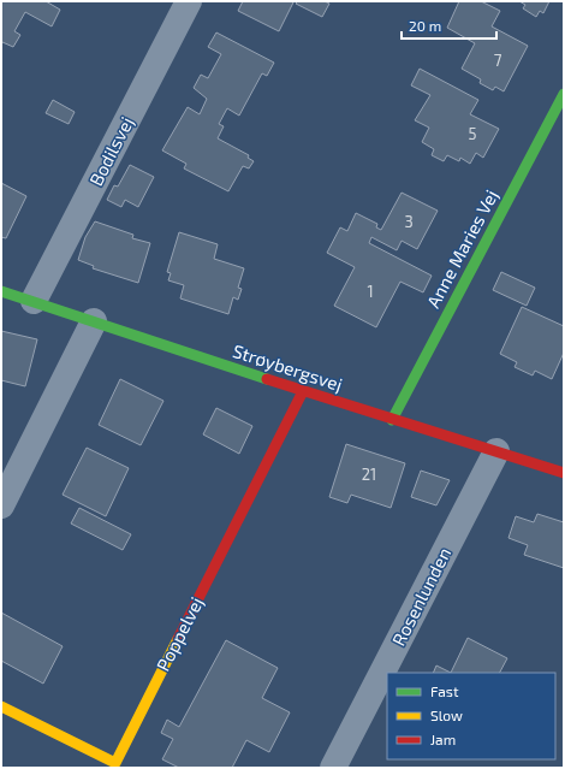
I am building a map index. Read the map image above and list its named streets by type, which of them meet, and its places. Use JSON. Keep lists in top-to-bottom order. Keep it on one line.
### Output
{"streets":{"street":["Bodilsvej","Anne Maries Vej","Strøybergsvej","Rosenlunden","Poppelvej"]},"crossings":[["Bodilsvej","Strøybergsvej"],["Anne Maries Vej","Strøybergsvej"],["Strøybergsvej","Rosenlunden"],["Strøybergsvej","Poppelvej"]],"house_numbers":["7","5","3","1","21"],"legend":["Fast","Slow","Jam"],"scale_bar":"20 m"}
